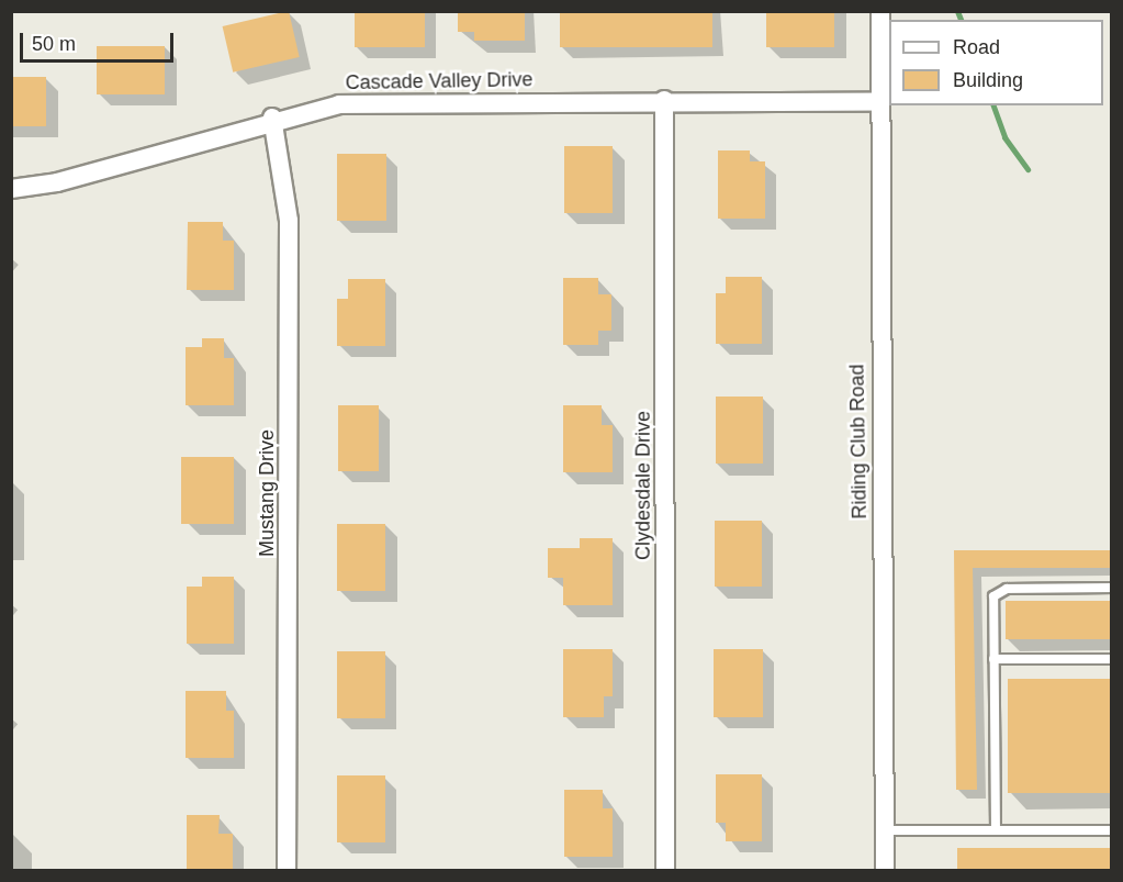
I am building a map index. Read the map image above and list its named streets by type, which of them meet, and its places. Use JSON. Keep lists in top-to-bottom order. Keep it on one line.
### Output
{"streets":{"street":["Cascade Valley Drive","Riding Club Road","Clydesdale Drive","Mustang Drive"]},"crossings":[["Cascade Valley Drive","Riding Club Road"],["Cascade Valley Drive","Clydesdale Drive"],["Cascade Valley Drive","Mustang Drive"]],"legend":["Road","Building"],"scale_bar":"50 m"}
